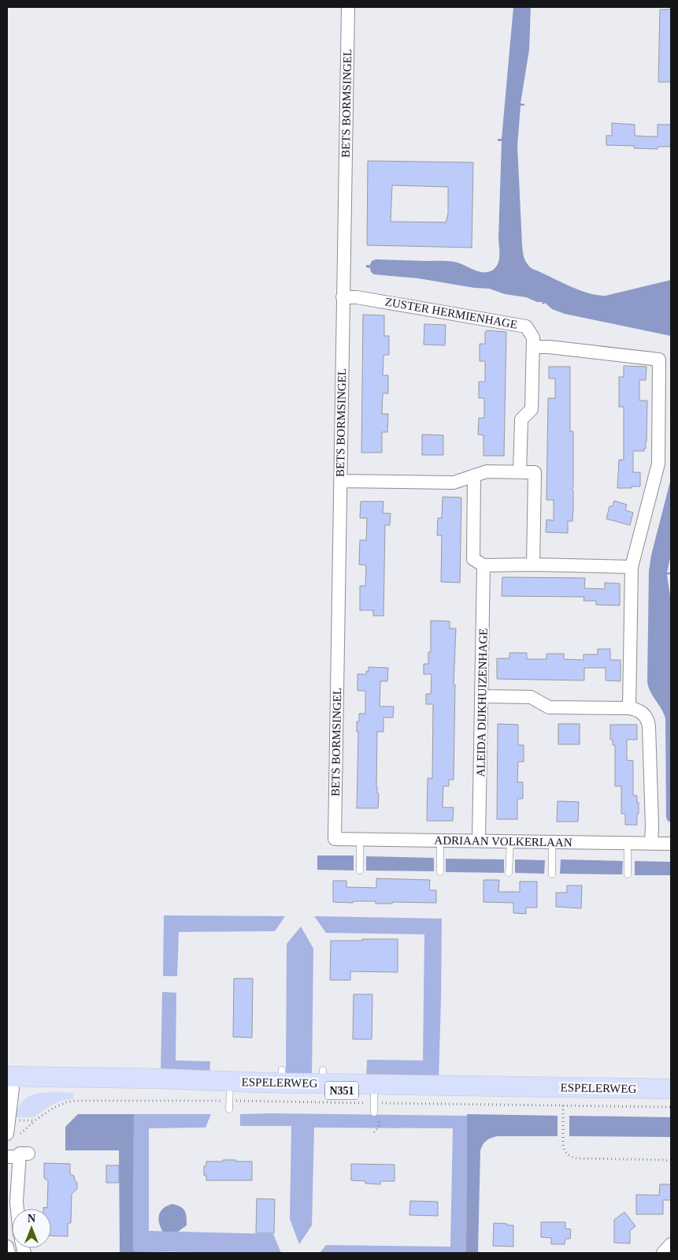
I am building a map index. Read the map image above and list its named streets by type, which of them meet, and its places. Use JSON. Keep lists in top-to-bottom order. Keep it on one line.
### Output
{"streets":{"main road":["ESPELERWEG","N351"],"street":["BETS BORMSINGEL","ZUSTER HERMIENHAGE","ALEIDA DIJKHUIZENHAGE","ADRIAAN VOLKERLAAN"]},"crossings":[["BETS BORMSINGEL","ZUSTER HERMIENHAGE"],["BETS BORMSINGEL","ADRIAAN VOLKERLAAN"],["ALEIDA DIJKHUIZENHAGE","ADRIAAN VOLKERLAAN"]],"north":"top"}
